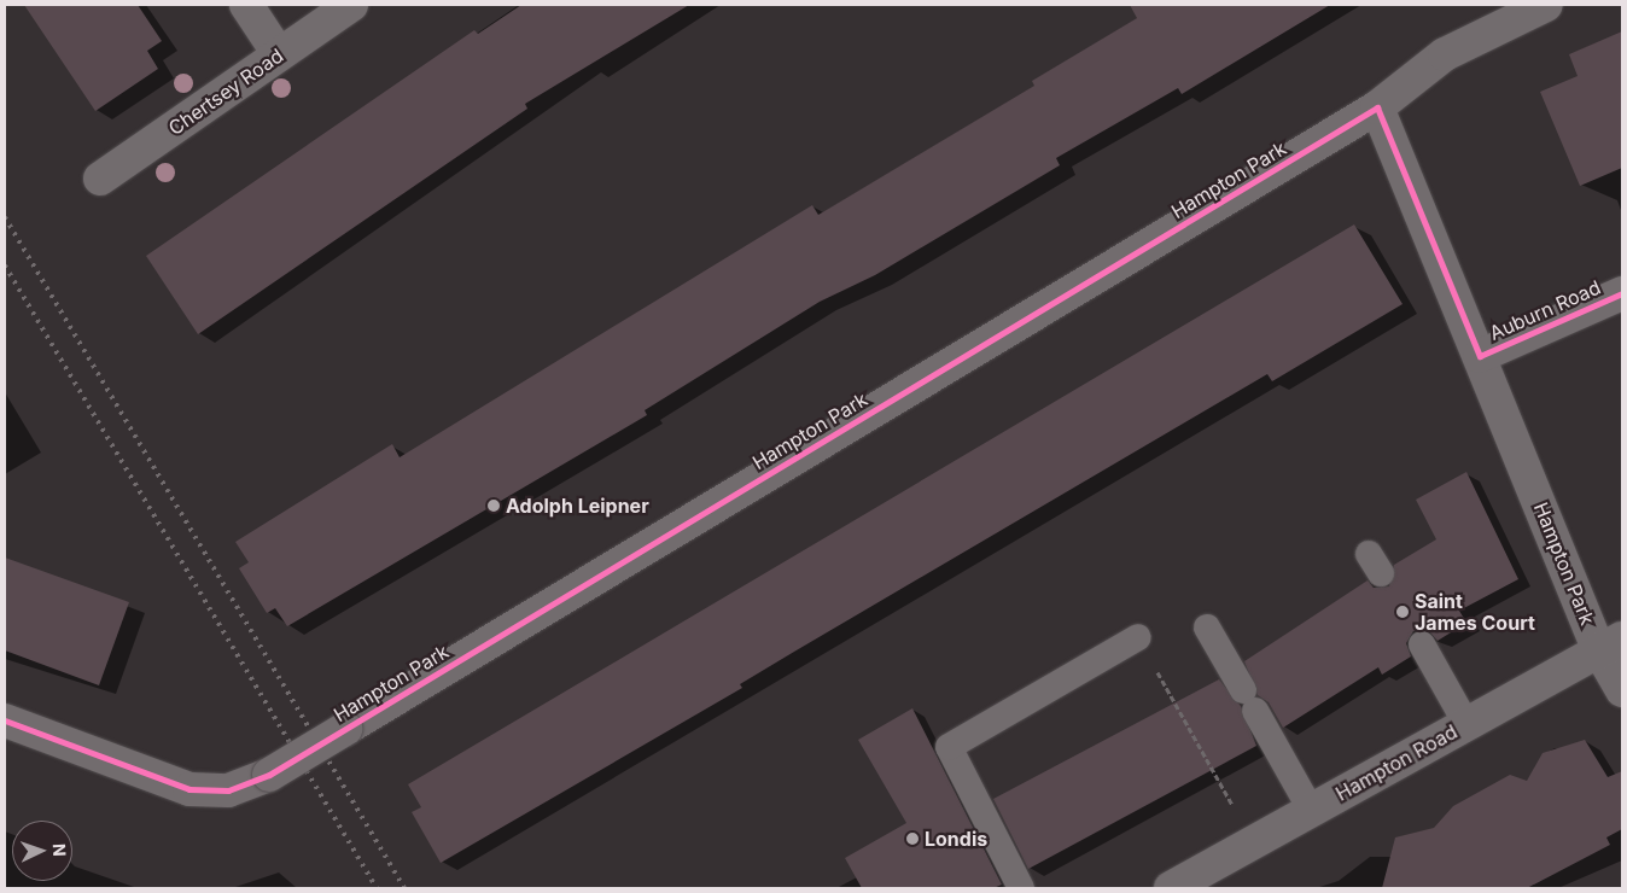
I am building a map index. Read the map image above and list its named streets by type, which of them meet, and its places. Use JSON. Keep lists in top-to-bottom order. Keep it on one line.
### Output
{"streets":{"street":["Chertsey Road","Hampton Park","Auburn Road","Hampton Road"]},"crossings":[["Hampton Park","Auburn Road"],["Hampton Park","Hampton Road"]],"places":["Adolph Leipner","Saint James Court","Londis"],"north":"right"}
